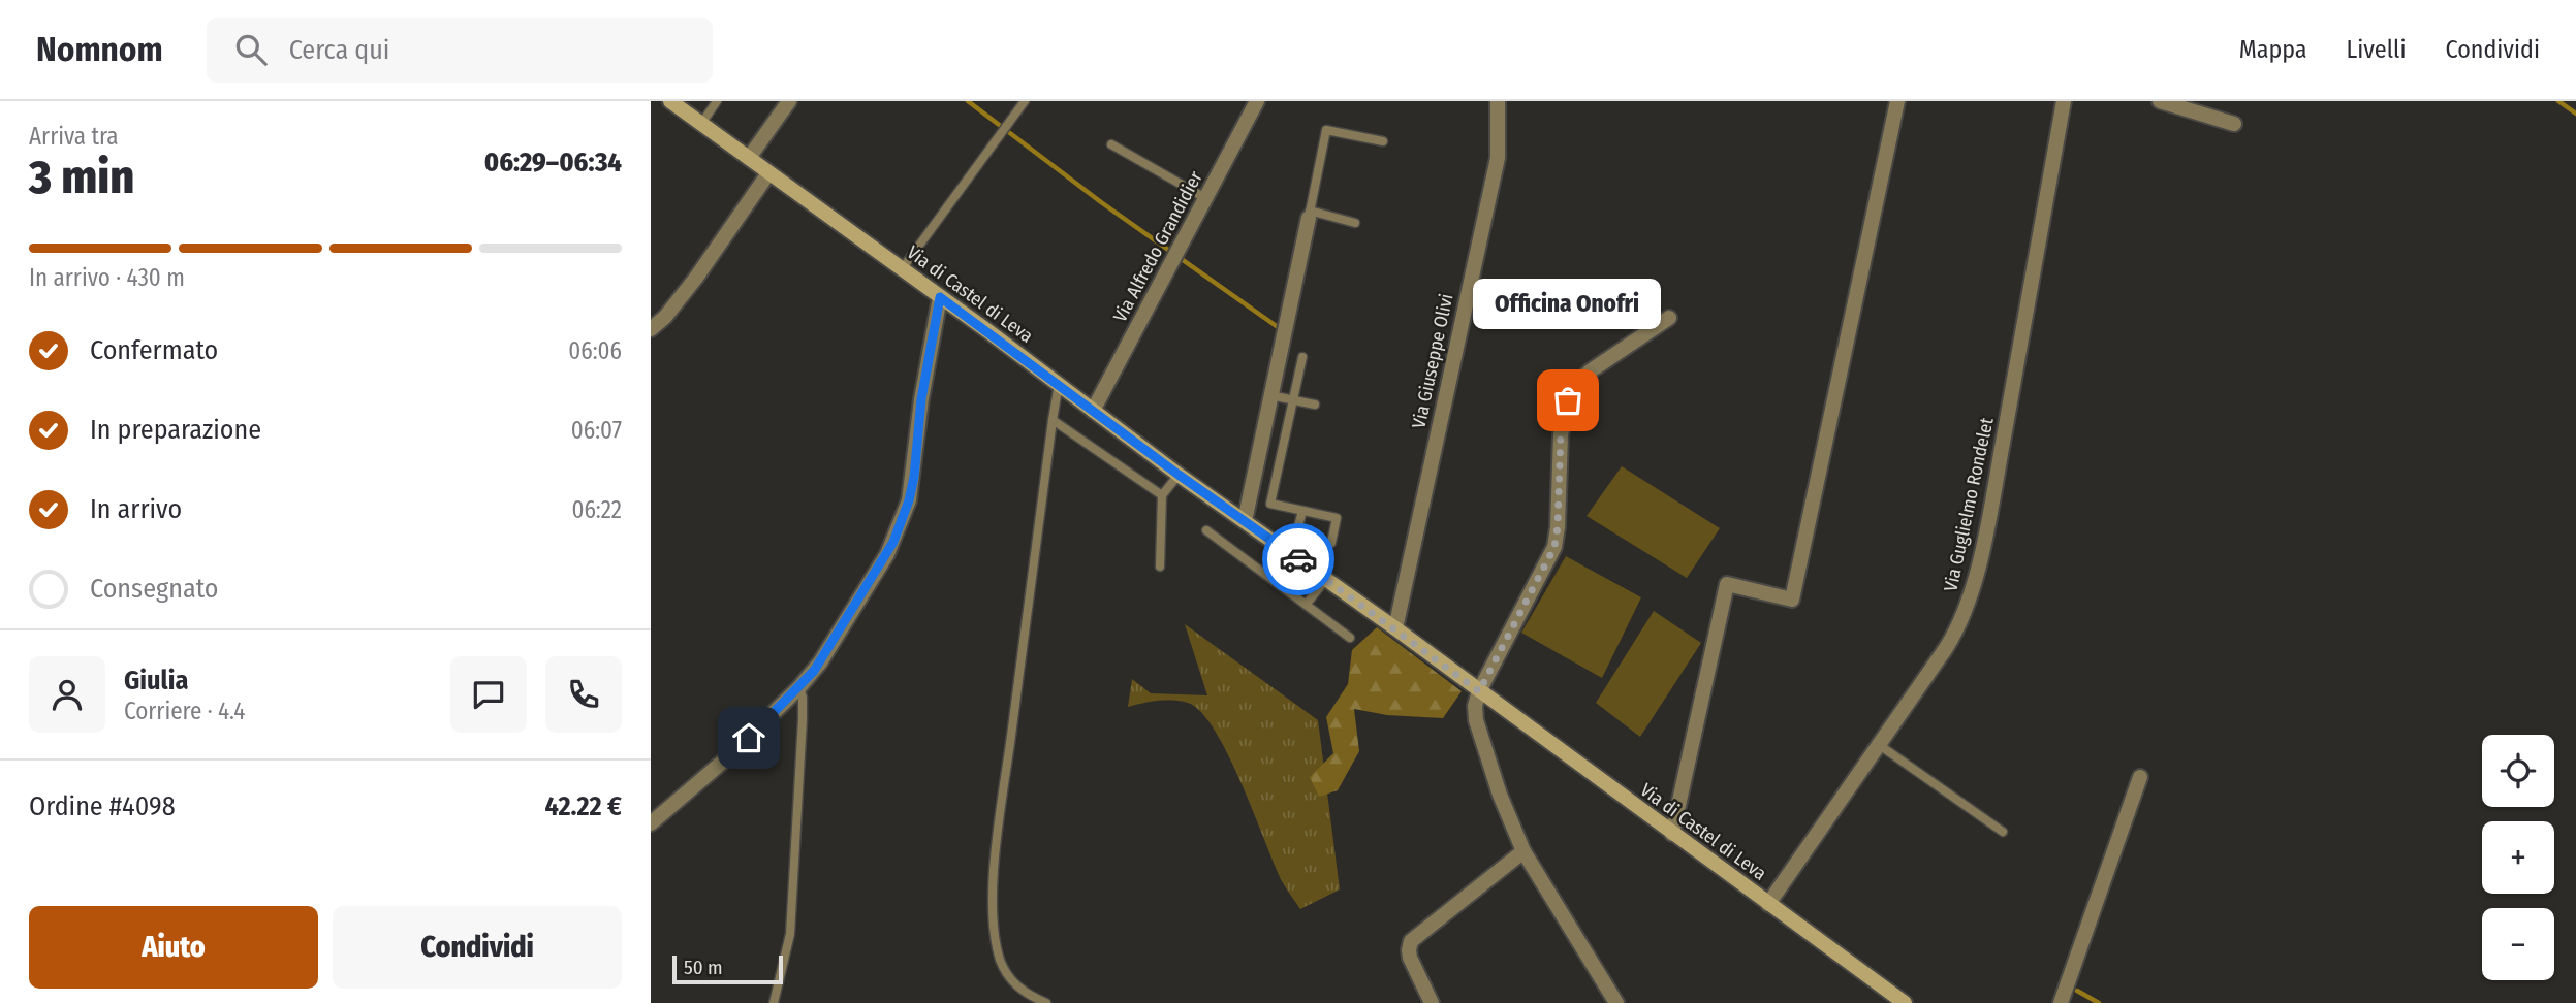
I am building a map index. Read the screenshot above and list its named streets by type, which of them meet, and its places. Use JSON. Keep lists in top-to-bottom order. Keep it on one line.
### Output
{"streets":{"street":["Via Alfredo Grandidier","Via di Castel di Leva","Via Giuseppe Olivi","Via Guglielmo Rondelet"]},"crossings":[["Via Alfredo Grandidier","Via di Castel di Leva"],["Via di Castel di Leva","Via Giuseppe Olivi"],["Via di Castel di Leva","Via Guglielmo Rondelet"]],"places":["Officina Onofri"],"scale_bar":"50 m","page":{"header":"Nomnom","search":"Cerca qui","nav":["Mappa","Livelli","Condividi"],"heading":["3 min","Arriva tra","06:29–06:34"],"panel":["Giulia","Corriere · 4.4","Ordine #4098","42.22 €"],"bar":"In arrivo · 430 m","bubble":"Officina Onofri","list":[["Confermato","06:06"],["In preparazione","06:07"],["In arrivo","06:22"],"Consegnato"],"map_buttons":["+","−"],"buttons":["Aiuto","Condividi"],"scale":"50 m"}}
